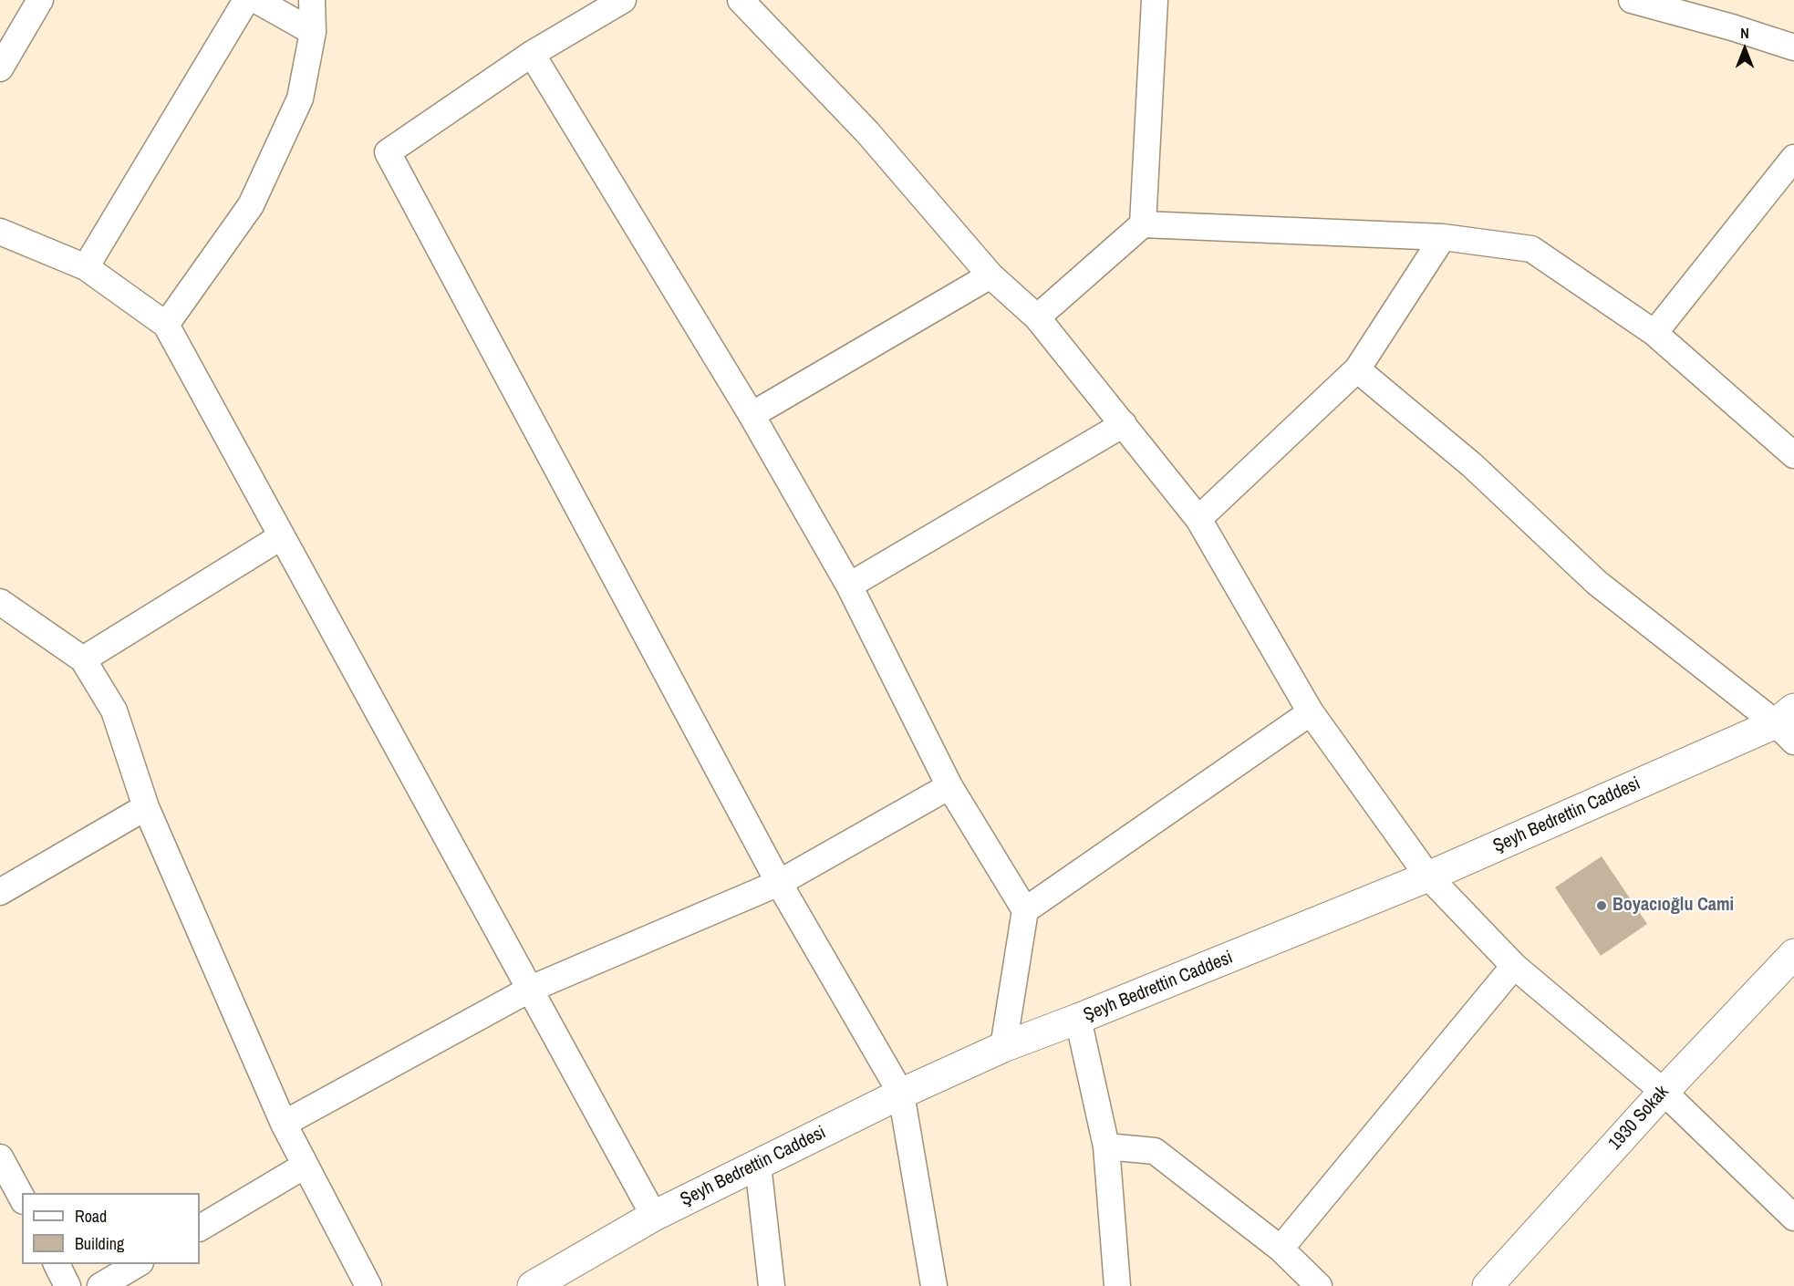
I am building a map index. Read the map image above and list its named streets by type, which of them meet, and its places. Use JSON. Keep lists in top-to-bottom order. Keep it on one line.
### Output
{"streets":{"main road":["Şeyh Bedrettin Caddesi","1930 Sokak"]},"places":["Boyacıoğlu Cami"],"legend":["Road","Building"],"north":"top"}
